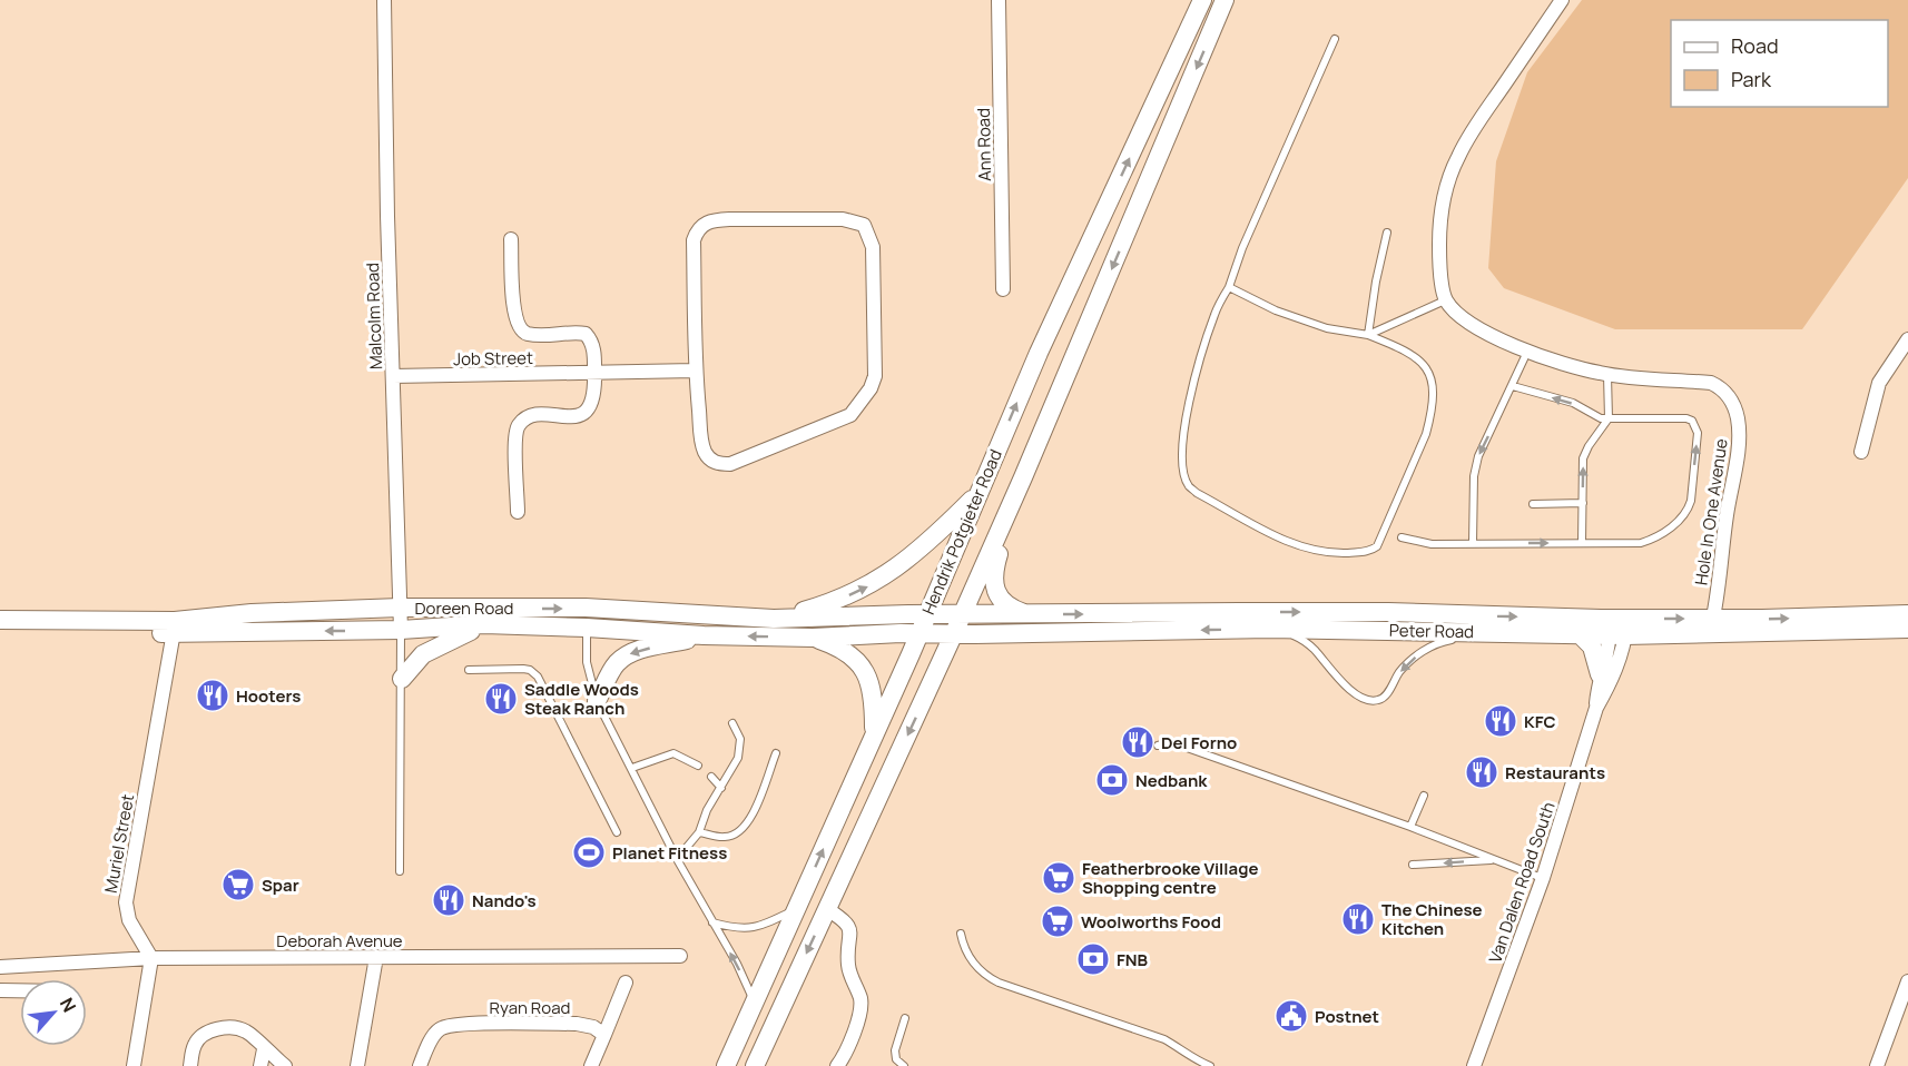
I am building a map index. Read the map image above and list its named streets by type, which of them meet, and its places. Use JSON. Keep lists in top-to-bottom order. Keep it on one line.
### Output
{"streets":{"main road":["Hendrik Potgieter Road","Doreen Road","Peter Road"],"street":["Ann Road","Malcolm Road","Job Street","Hole In One Avenue","Muriel Street","Van Dalen Road South","Deborah Avenue","Ryan Road"]},"crossings":[["Malcolm Road","Job Street"],["Malcolm Road","Doreen Road"],["Hole In One Avenue","Peter Road"],["Hendrik Potgieter Road","Doreen Road"],["Hendrik Potgieter Road","Peter Road"],["Doreen Road","Peter Road"],["Doreen Road","Muriel Street"],["Peter Road","Van Dalen Road South"],["Muriel Street","Deborah Avenue"]],"places":{"restaurant":["Hooters","Saddle Woods Steak Ranch","KFC","Del Forno","Restaurants","Nando's","The Chinese Kitchen"],"bank":["Nedbank","FNB"],"sports":["Planet Fitness"],"supermarket":["Featherbrooke Village Shopping centre","Spar","Woolworths Food"],"public building":["Postnet"]},"legend":["Road","Park"],"north":"top right"}
